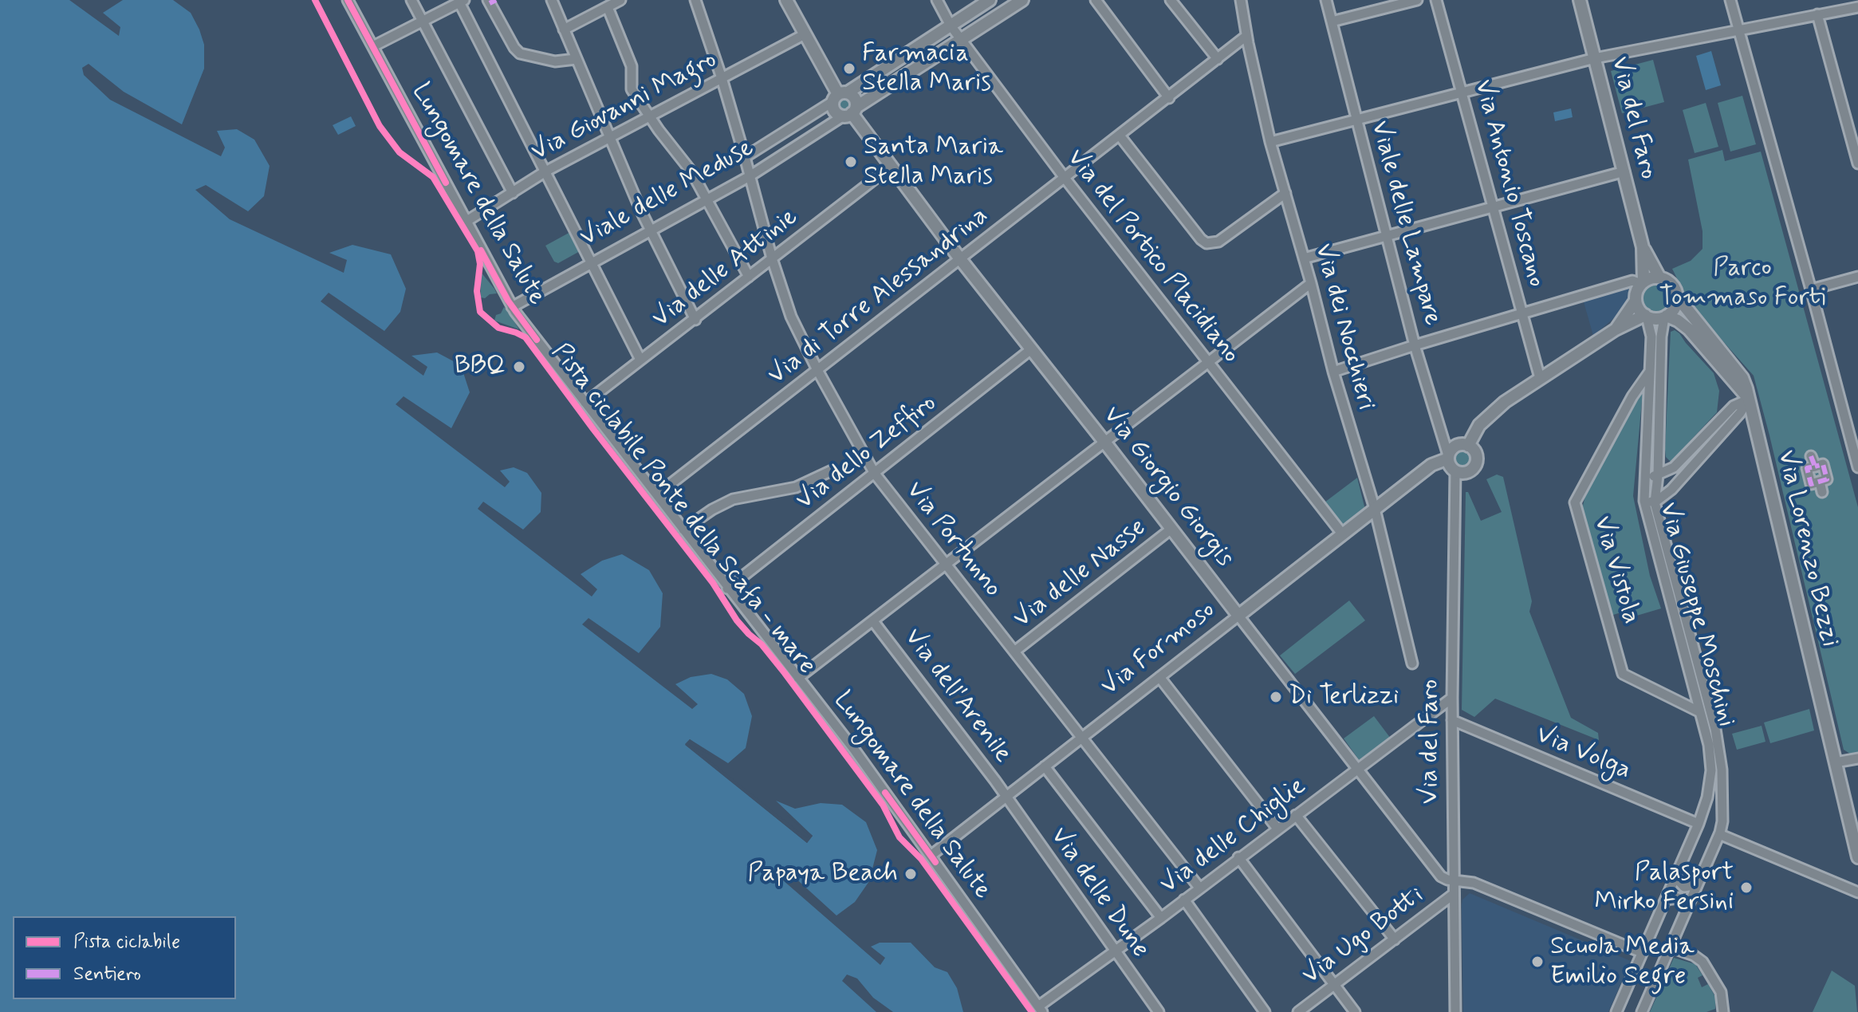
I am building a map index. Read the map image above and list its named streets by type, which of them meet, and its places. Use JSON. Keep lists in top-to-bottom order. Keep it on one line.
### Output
{"streets":{"street":["Via Giovanni Magro","Via del Faro","Via Antonio Toscano","Viale delle Meduse","Lungomare della Salute","Viale delle Lampare","Via del Portico Placidiano","Via delle Attinie","Via di Torre Alessandrina","Via dei Nocchieri","Via dello Zeffiro","Via Giorgio Giorgis","Via Portunno","Via Lorenzo Bezzi","Via Vistola","Via delle Nasse","Via Giuseppe Moschini","Via Formoso","Via dell'Arenile","Via Volga","Via delle Chiglie","Via delle Dune","Via Ugo Botti"],"cycle path":["Pista ciclabile Ponte della Scafa - mare"]},"crossings":[["Via Giovanni Magro","Lungomare della Salute"],["Via Giovanni Magro","Via Portunno"],["Via del Faro","Viale delle Lampare"],["Via del Faro","Via Giorgio Giorgis"],["Via del Faro","Via Lorenzo Bezzi"],["Via del Faro","Via Giuseppe Moschini"],["Via del Faro","Via Formoso"],["Via del Faro","Via Volga"],["Via del Faro","Via delle Chiglie"],["Via del Faro","Via Ugo Botti"],["Viale delle Meduse","Lungomare della Salute"],["Viale delle Meduse","Via del Portico Placidiano"],["Viale delle Meduse","Via Giorgio Giorgis"],["Viale delle Meduse","Via Portunno"],["Lungomare della Salute","Via delle Attinie"],["Lungomare della Salute","Via di Torre Alessandrina"],["Lungomare della Salute","Via dello Zeffiro"],["Lungomare della Salute","Via Formoso"],["Lungomare della Salute","Via delle Chiglie"],["Viale delle Lampare","Via Formoso"],["Via del Portico Placidiano","Via di Torre Alessandrina"],["Via del Portico Placidiano","Via Formoso"],["Via delle Attinie","Via Giorgio Giorgis"],["Via delle Attinie","Via Portunno"],["Via di Torre Alessandrina","Via dei Nocchieri"],["Via di Torre Alessandrina","Via Giorgio Giorgis"],["Via di Torre Alessandrina","Via Portunno"],["Via dei Nocchieri","Via Formoso"],["Via dello Zeffiro","Via Giorgio Giorgis"],["Via dello Zeffiro","Via Portunno"],["Via Giorgio Giorgis","Via delle Nasse"],["Via Giorgio Giorgis","Via Formoso"],["Via Giorgio Giorgis","Via delle Chiglie"],["Via Portunno","Via delle Nasse"],["Via Portunno","Via Formoso"],["Via Portunno","Via delle Chiglie"],["Via Lorenzo Bezzi","Via Giuseppe Moschini"],["Via Vistola","Via Giuseppe Moschini"],["Via Giuseppe Moschini","Via Volga"],["Via Formoso","Via dell'Arenile"],["Via Formoso","Via delle Dune"],["Via dell'Arenile","Via delle Dune"],["Via delle Chiglie","Via delle Dune"]],"parks":["Parco Tommaso Forti"],"places":["Farmacia Stella Maris","Santa Maria Stella Maris","BBQ","Di Terlizzi","Papaya Beach","Palasport Mirko Fersini","Scuola Media Emilio Segre"],"legend":["Pista ciclabile","Sentiero"]}
